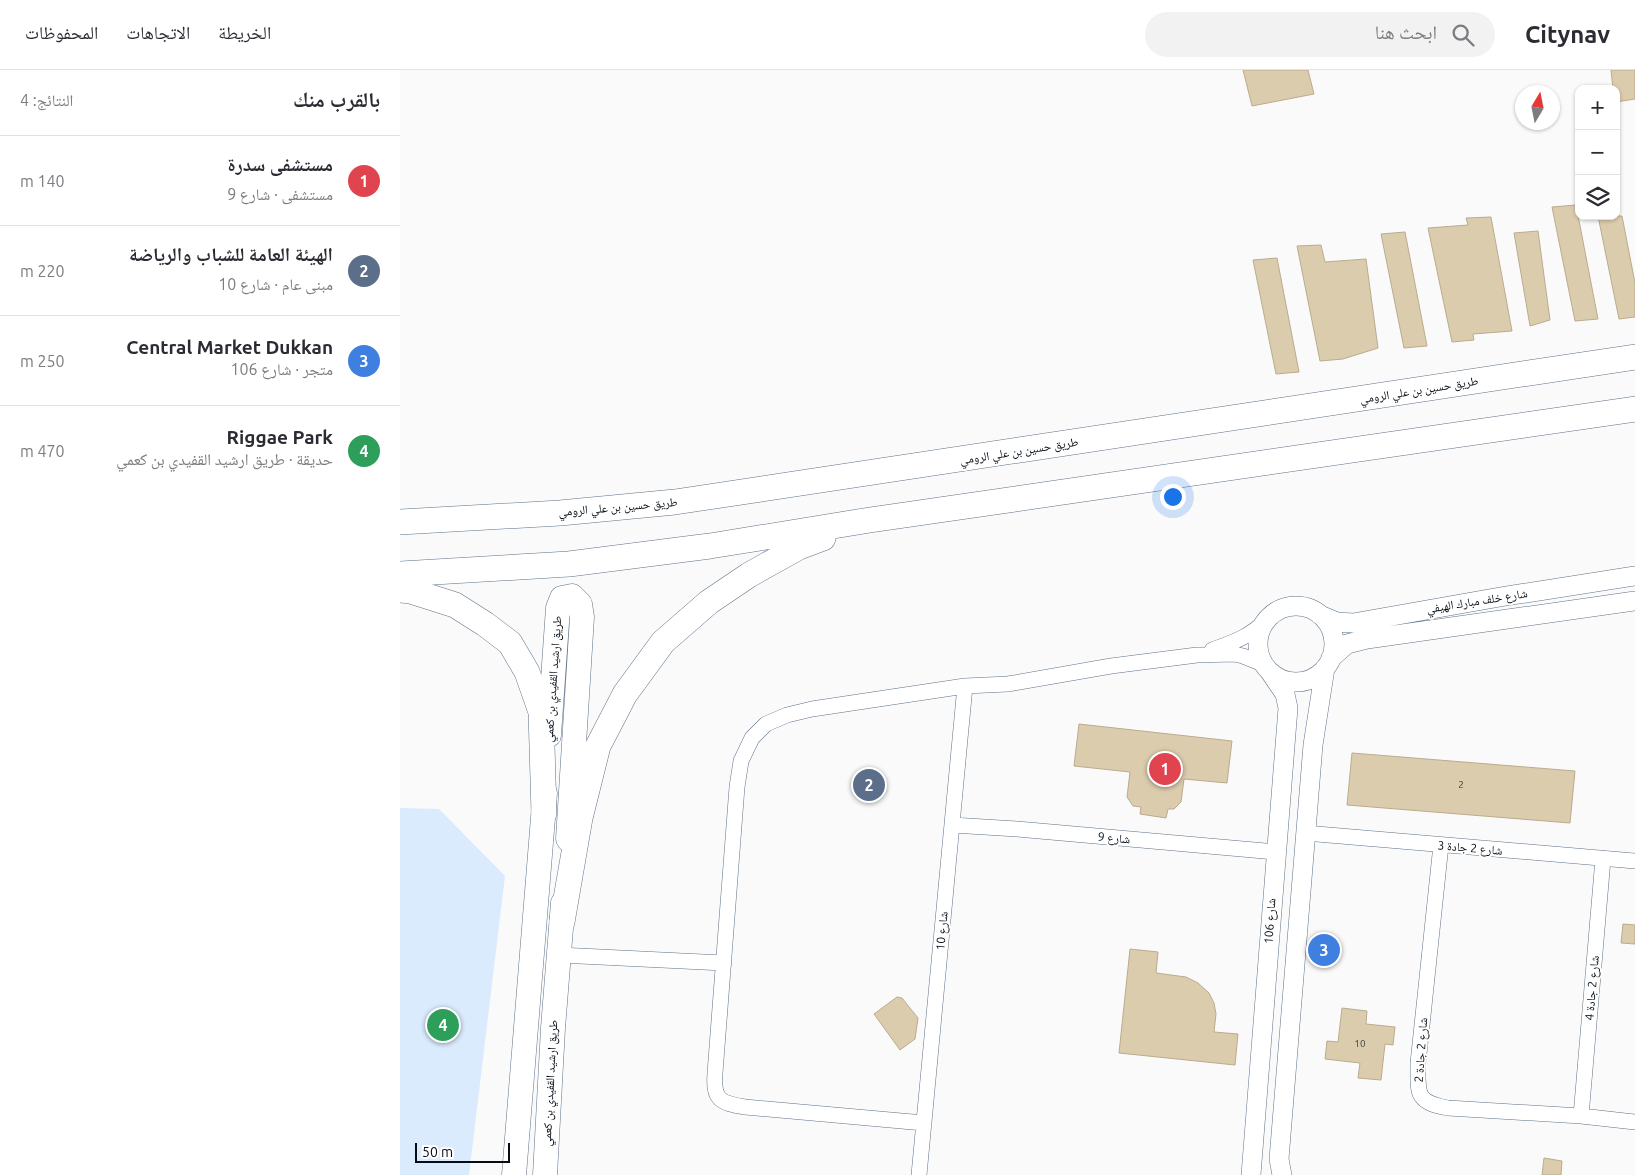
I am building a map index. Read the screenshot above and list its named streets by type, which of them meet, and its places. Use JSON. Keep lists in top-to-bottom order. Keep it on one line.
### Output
{"streets":{"highway":["طريق حسين بن علي الرومي"],"main road":["طريق ارشيد القفيدي بن كعمي"],"street":["شارع خلف مبارك الهيفي","شارع 9","شارع 2 جادة 3","شارع 106","شارع 10","شارع 2 جادة 4","شارع 2 جادة 2"]},"crossings":[["شارع خلف مبارك الهيفي","شارع 106"],["شارع 9","شارع 106"],["شارع 9","شارع 10"],["شارع 2 جادة 3","شارع 2 جادة 4"],["شارع 2 جادة 3","شارع 2 جادة 2"],["شارع 2 جادة 4","شارع 2 جادة 2"]],"house_numbers":["2","10"],"scale_bar":"50 m","north":"top","page":{"header":"Citynav","search":"ابحث هنا","nav":["الخريطة","الاتجاهات","المحفوظات"],"heading":["بالقرب منك","النتائج: 4"],"map_buttons":["+","−"],"list":[{"mark":"1","name":"مستشفى سدرة","note":"مستشفى · شارع 9","value":"140 m"},{"mark":"2","name":"الهيئة العامة للشباب والرياضة","note":"مبنى عام · شارع 10","value":"220 m"},{"mark":"3","name":"Central Market Dukkan","note":"متجر · شارع 106","value":"250 m"},{"mark":"4","name":"Riggae Park","note":"حديقة · طريق ارشيد القفيدي بن كعمي","value":"470 m"}],"pins":["1","2","3","4"],"scale":"50 m"}}
